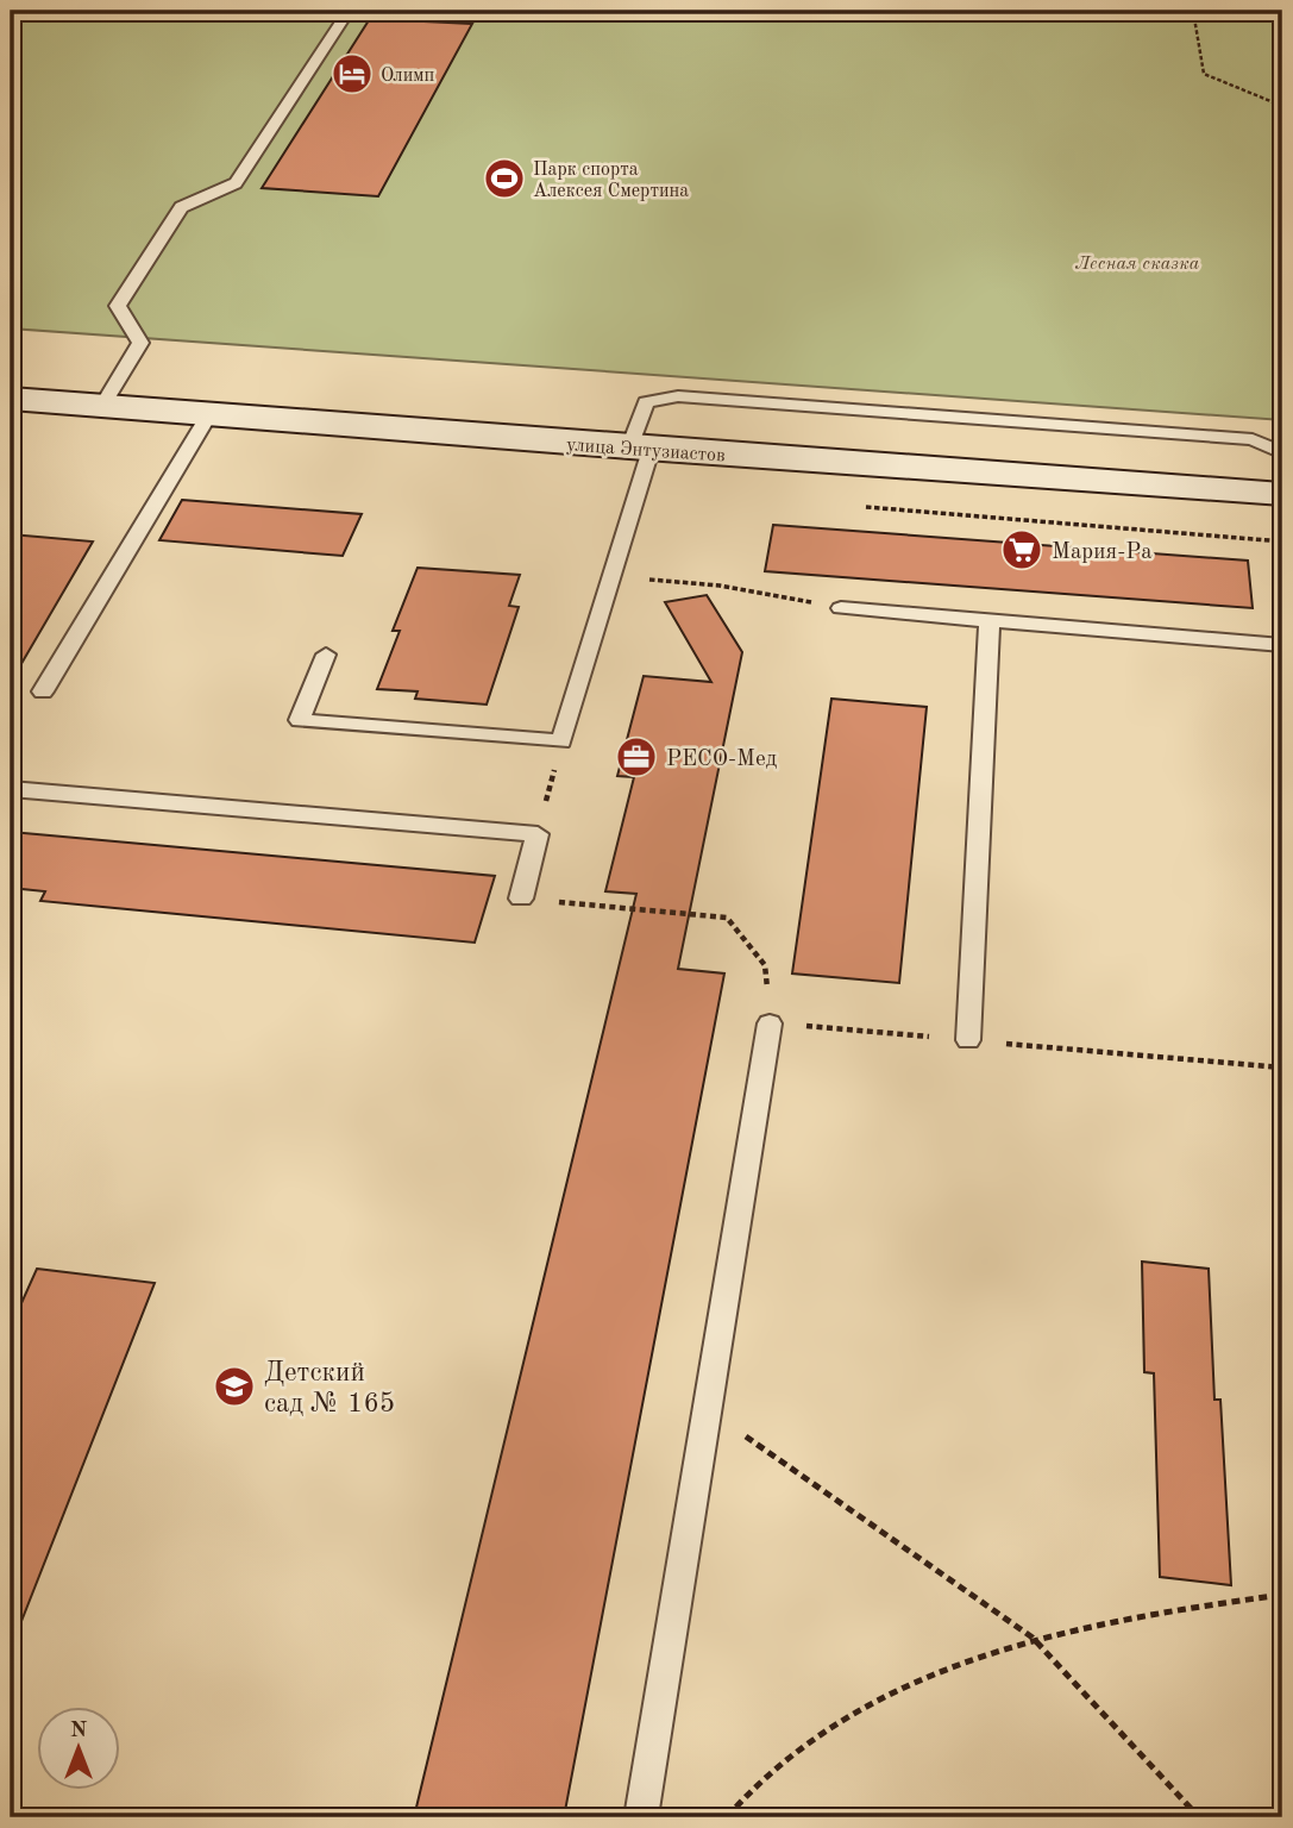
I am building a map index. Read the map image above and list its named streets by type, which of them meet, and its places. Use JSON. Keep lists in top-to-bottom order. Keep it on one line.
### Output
{"streets":{"street":["улица Энтузиастов"]},"parks":["Лесная сказка"],"places":{"hotel":["Олимп"],"sports":["Парк спорта Алексея Смертина"],"supermarket":["Мария-Ра"],"office":["РЕСО-Мед"],"school or university":["Детский сад № 165"]},"north":"top"}
